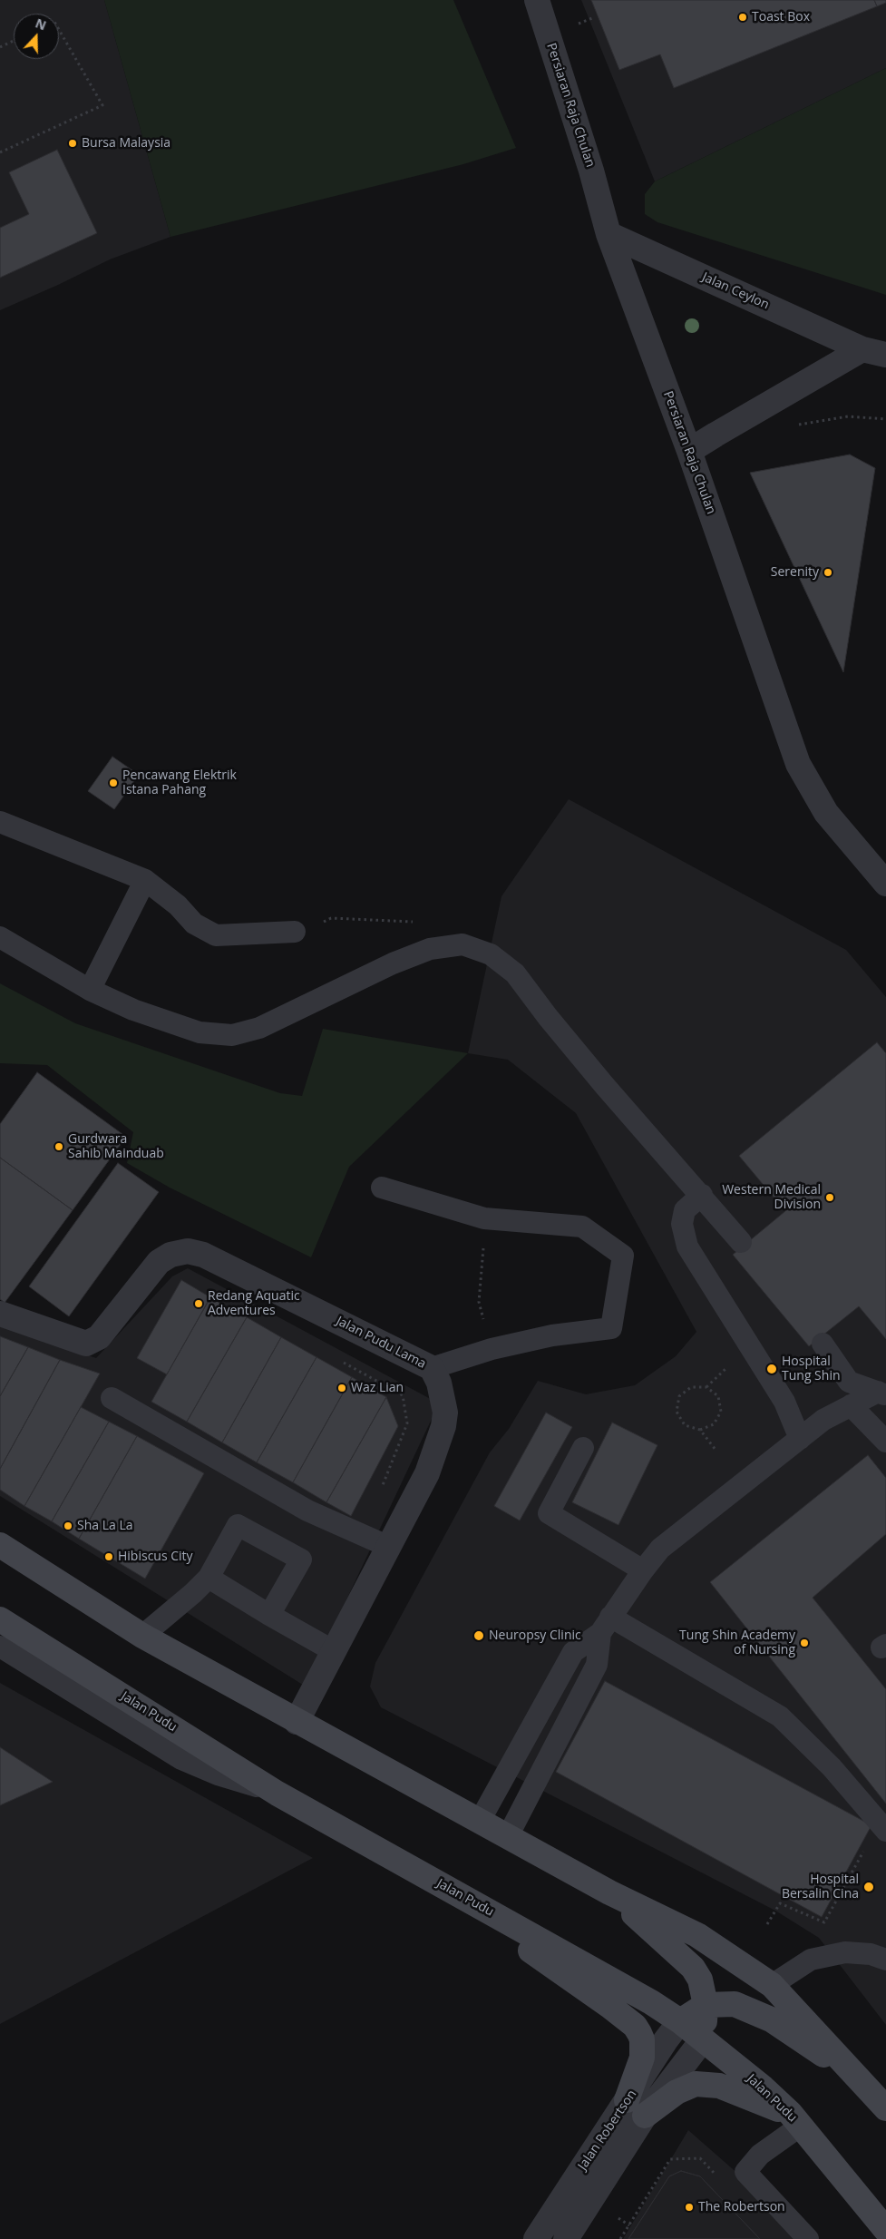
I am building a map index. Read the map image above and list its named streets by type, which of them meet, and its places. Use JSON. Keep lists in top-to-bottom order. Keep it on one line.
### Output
{"streets":{"main road":["Jalan Pudu"],"street":["Persiaran Raja Chulan","Jalan Ceylon","Jalan Pudu Lama","Jalan Robertson"]},"crossings":[["Persiaran Raja Chulan","Jalan Ceylon"],["Jalan Pudu","Jalan Robertson"]],"places":["Toast Box","Bursa Malaysia","Serenity","Pencawang Elektrik Istana Pahang","Gurdwara Sahib Mainduab","Western Medical Division","Redang Aquatic Adventures","Hospital Tung Shin","Waz Lian","Sha La La","Hibiscus City","Neuropsy Clinic","Tung Shin Academy of Nursing","Hospital Bersalin Cina","The Robertson"],"north":"top"}
